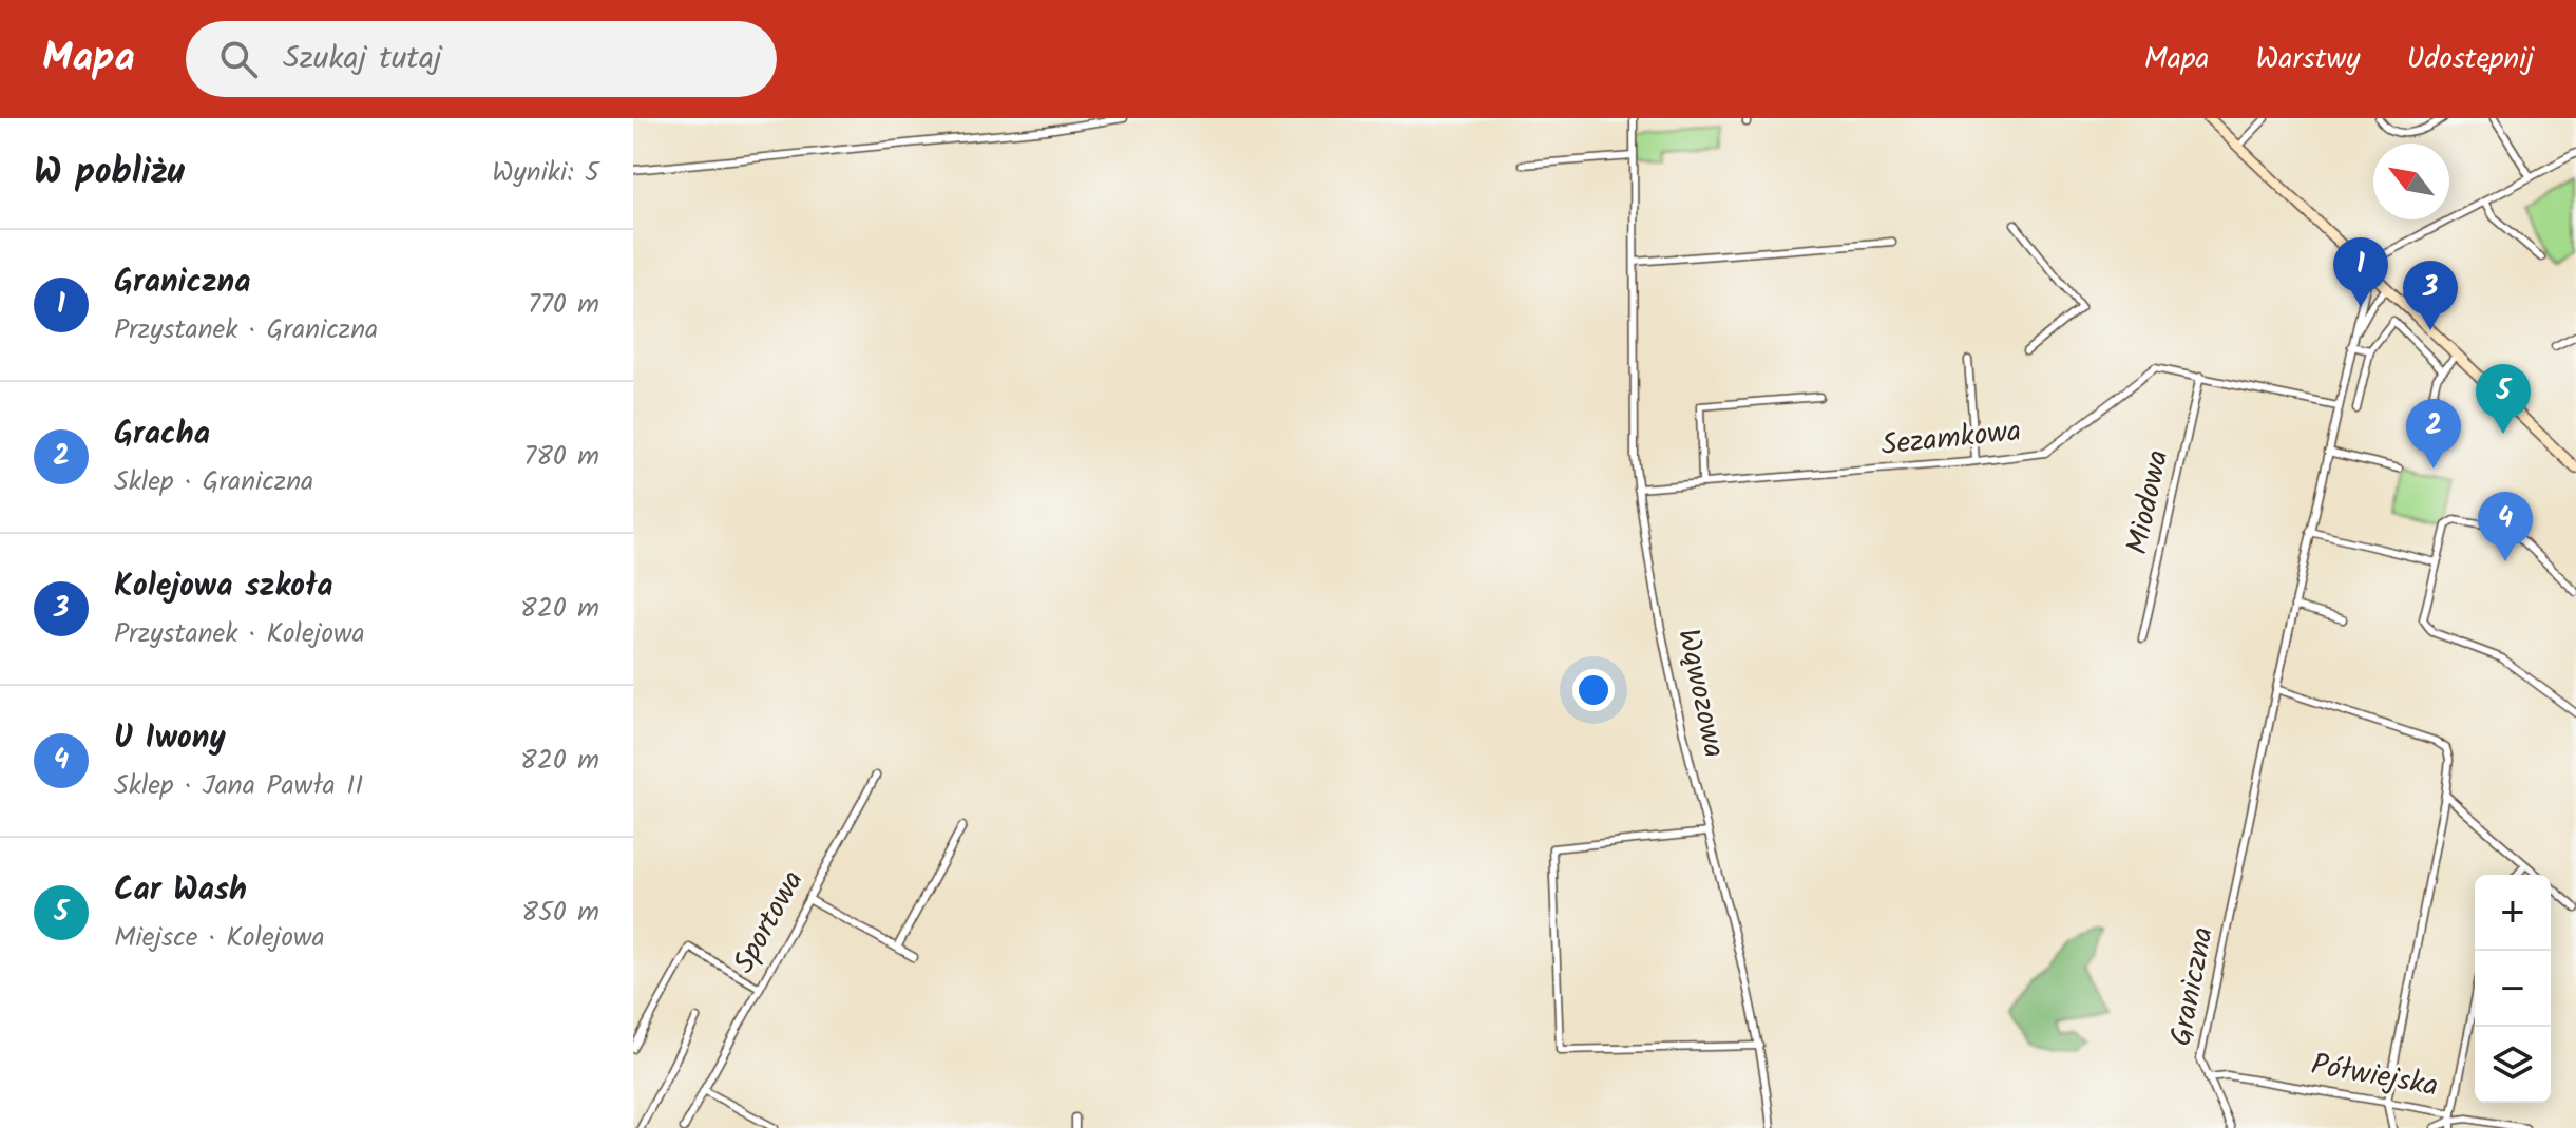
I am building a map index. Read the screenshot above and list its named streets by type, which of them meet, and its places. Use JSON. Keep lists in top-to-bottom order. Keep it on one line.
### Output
{"streets":{"street":["Sezamkowa","Miodowa","Wąwozowa","Sportowa","Graniczna","Półwiejska"]},"crossings":[["Sezamkowa","Miodowa"],["Sezamkowa","Wąwozowa"],["Sezamkowa","Graniczna"],["Graniczna","Półwiejska"]],"north":"top left","page":{"header":"Mapa","search":"Szukaj tutaj","nav":["Mapa","Warstwy","Udostępnij"],"heading":["W pobliżu","Wyniki: 5"],"list":[{"mark":"1","name":"Graniczna","note":"Przystanek · Graniczna","value":"770 m"},{"mark":"2","name":"Gracha","note":"Sklep · Graniczna","value":"780 m"},{"mark":"3","name":"Kolejowa szkoła","note":"Przystanek · Kolejowa","value":"820 m"},{"mark":"4","name":"U Iwony","note":"Sklep · Jana Pawła II","value":"820 m"},{"mark":"5","name":"Car Wash","note":"Miejsce · Kolejowa","value":"850 m"}],"pins":["1","3","5","2","4"],"map_buttons":["+","−"]}}
